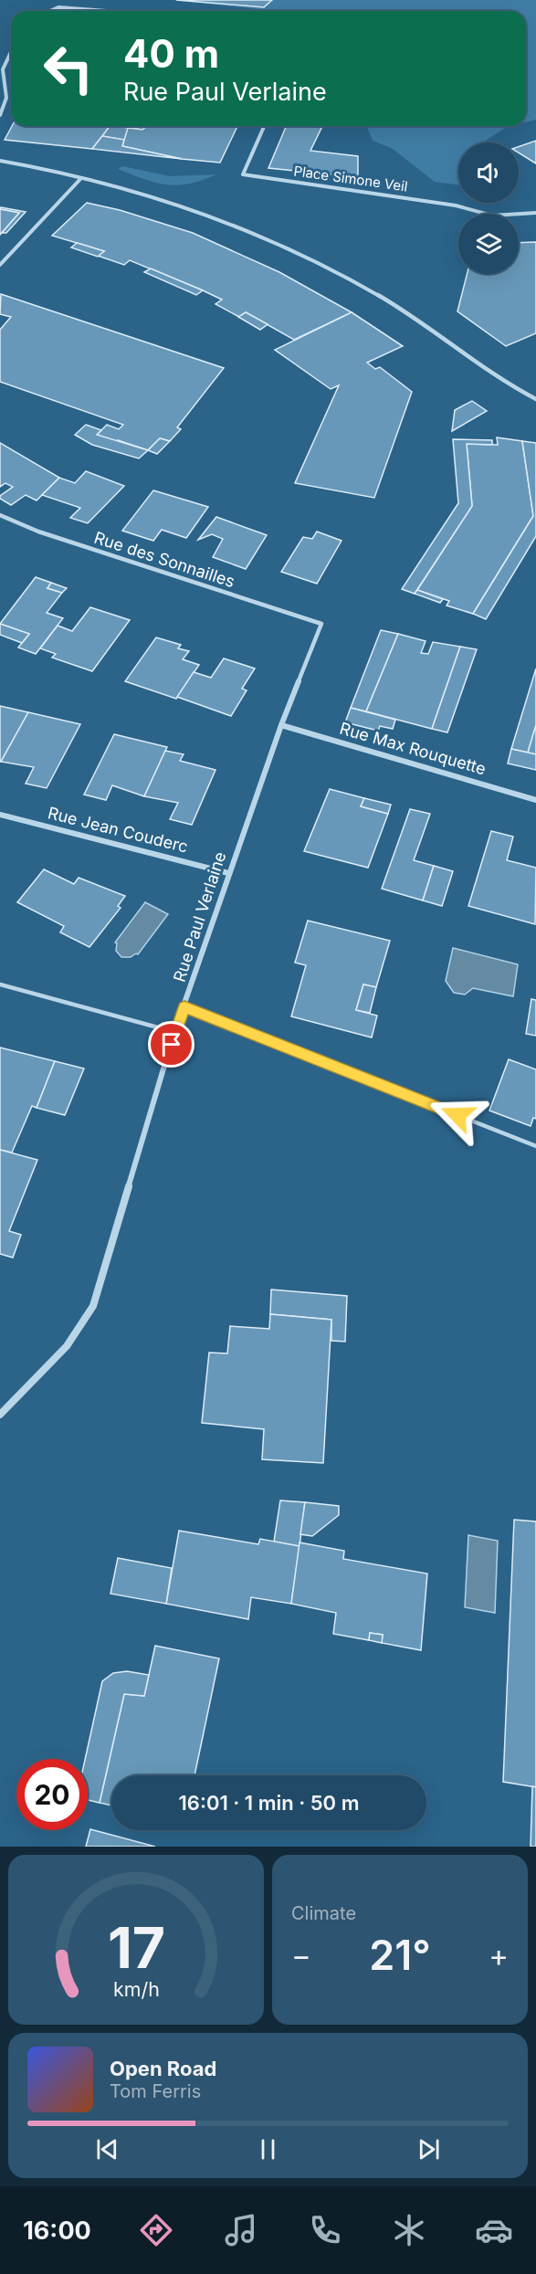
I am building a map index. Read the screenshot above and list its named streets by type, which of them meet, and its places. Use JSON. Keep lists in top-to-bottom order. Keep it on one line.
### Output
{"streets":{"street":["Place Simone Veil","Rue des Sonnailles","Rue Max Rouquette","Rue Jean Couderc","Rue Paul Verlaine"]},"crossings":[["Rue des Sonnailles","Rue Paul Verlaine"],["Rue Max Rouquette","Rue Paul Verlaine"],["Rue Jean Couderc","Rue Paul Verlaine"]],"page":{"turn":["40 m","Rue Paul Verlaine"],"limit":"20","trip":"16:01 · 1 min · 50 m","tile":"Climate","heat":["−","21°","+"],"song":["Open Road","Tom Ferris"],"tabs":"16:00","gauge":["17","km/h"]}}
